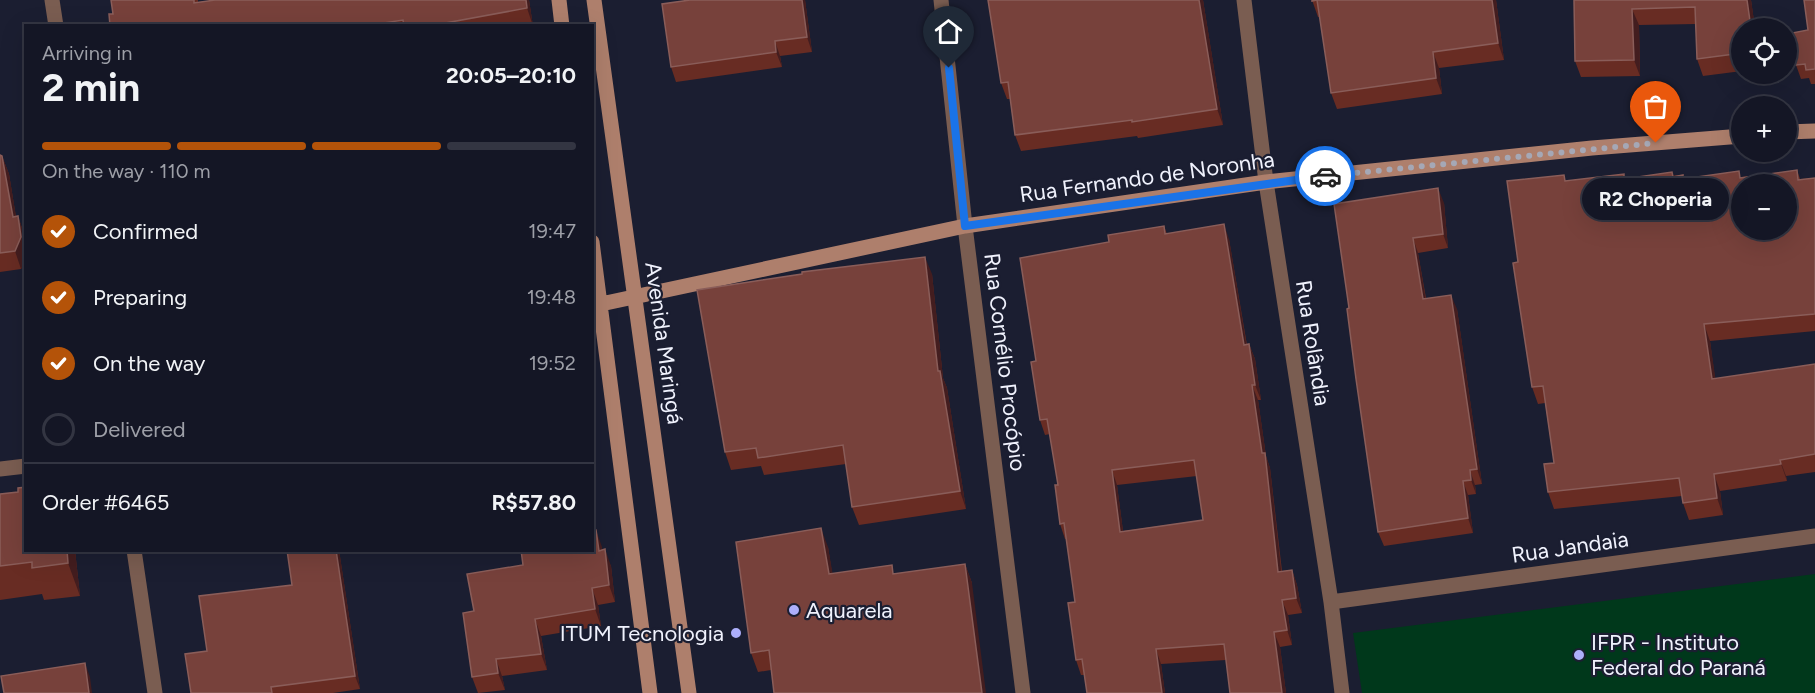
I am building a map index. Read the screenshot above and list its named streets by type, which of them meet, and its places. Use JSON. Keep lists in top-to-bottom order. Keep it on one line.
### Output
{"streets":{"street":["Rua Fernando de Noronha","Avenida Maringá","Rua Rolândia","Rua Cornélio Procópio","Rua Jandaia"]},"crossings":[["Rua Fernando de Noronha","Avenida Maringá"],["Rua Fernando de Noronha","Rua Rolândia"],["Rua Fernando de Noronha","Rua Cornélio Procópio"],["Rua Rolândia","Rua Jandaia"]],"places":["R2 Choperia","Aquarela","ITUM Tecnologia","IFPR - Instituto Federal do Paraná"],"page":{"map_buttons":["+","−"],"heading":["2 min","Arriving in","20:05–20:10"],"panel":["Order #6465","R$57.80"],"bar":"On the way · 110 m","bubble":"R2 Choperia","list":[["Confirmed","19:47"],["Preparing","19:48"],["On the way","19:52"],"Delivered"]}}
